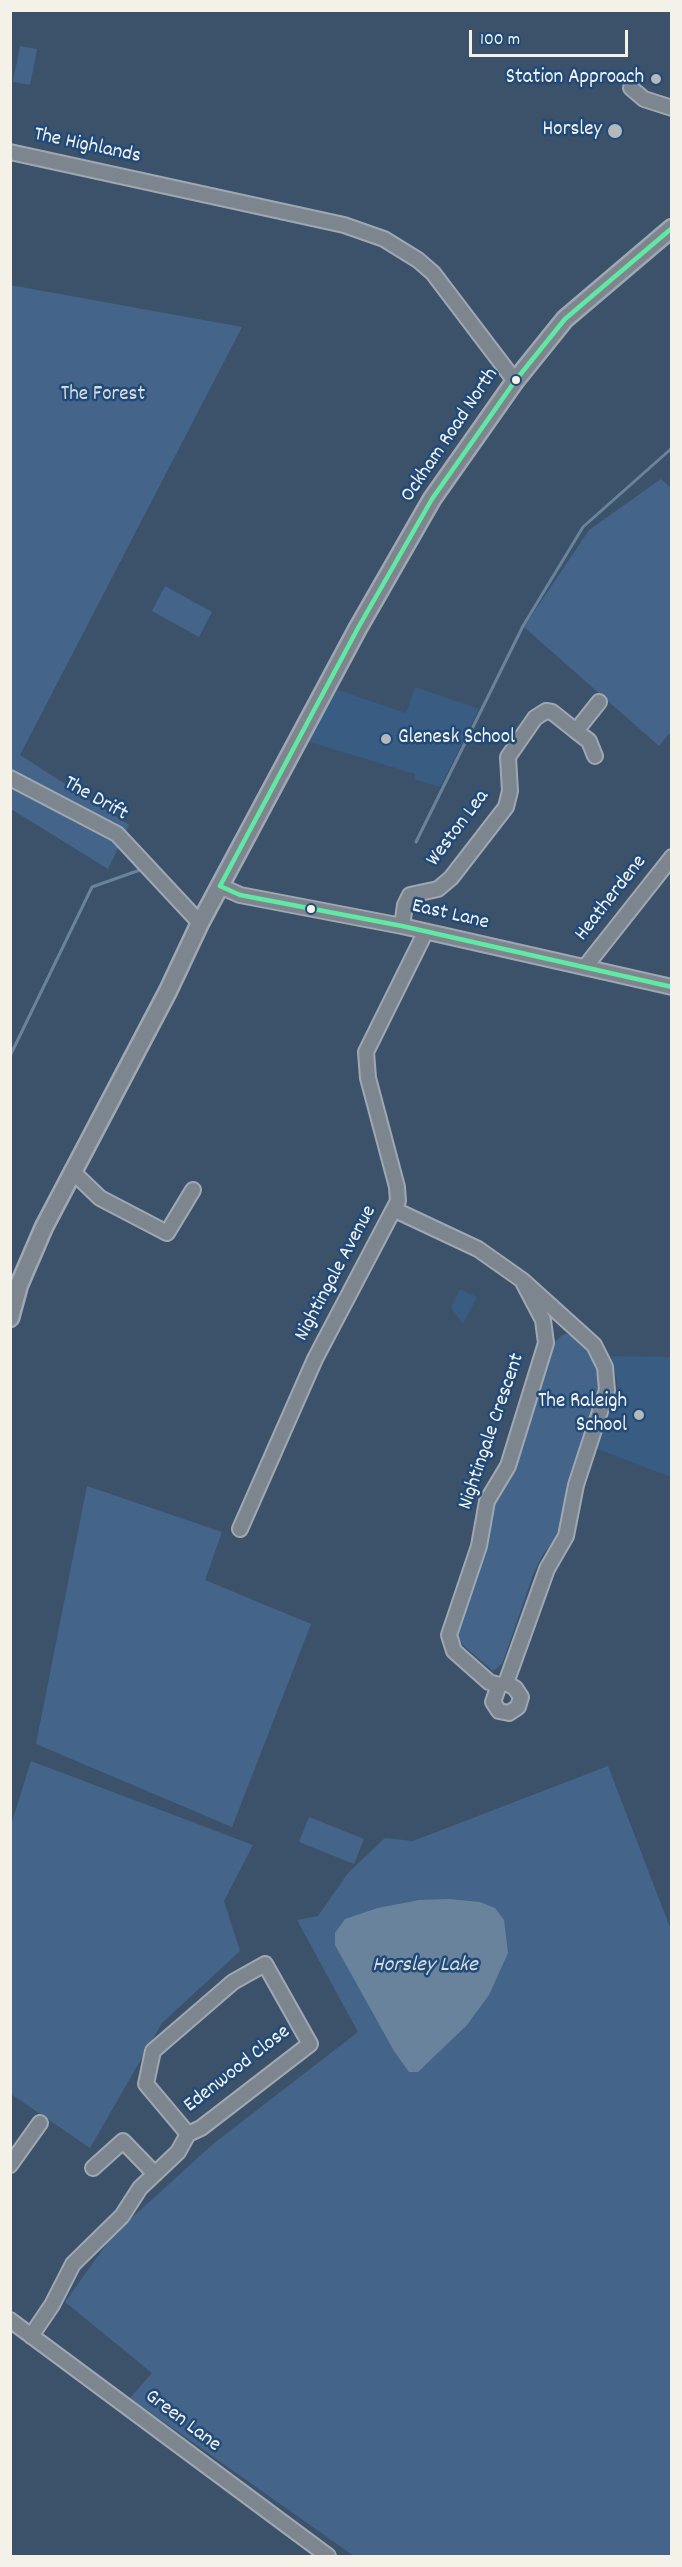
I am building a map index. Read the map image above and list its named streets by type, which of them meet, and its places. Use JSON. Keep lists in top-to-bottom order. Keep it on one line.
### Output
{"streets":{"main road":["Ockham Road North"],"street":["The Highlands","The Drift","Weston Lea","Heatherdene","East Lane","Nightingale Avenue","Nightingale Crescent","Edenwood Close","Green Lane"]},"crossings":[["The Highlands","Ockham Road North"],["Ockham Road North","The Drift"],["Ockham Road North","East Lane"],["Weston Lea","East Lane"],["Heatherdene","East Lane"],["East Lane","Nightingale Avenue"],["Nightingale Avenue","Nightingale Crescent"],["Edenwood Close","Green Lane"]],"water":["Horsley Lake"],"parks":["The Forest"],"places":["Station Approach","Horsley","Glenesk School","The Raleigh School"],"scale_bar":"100 m"}
